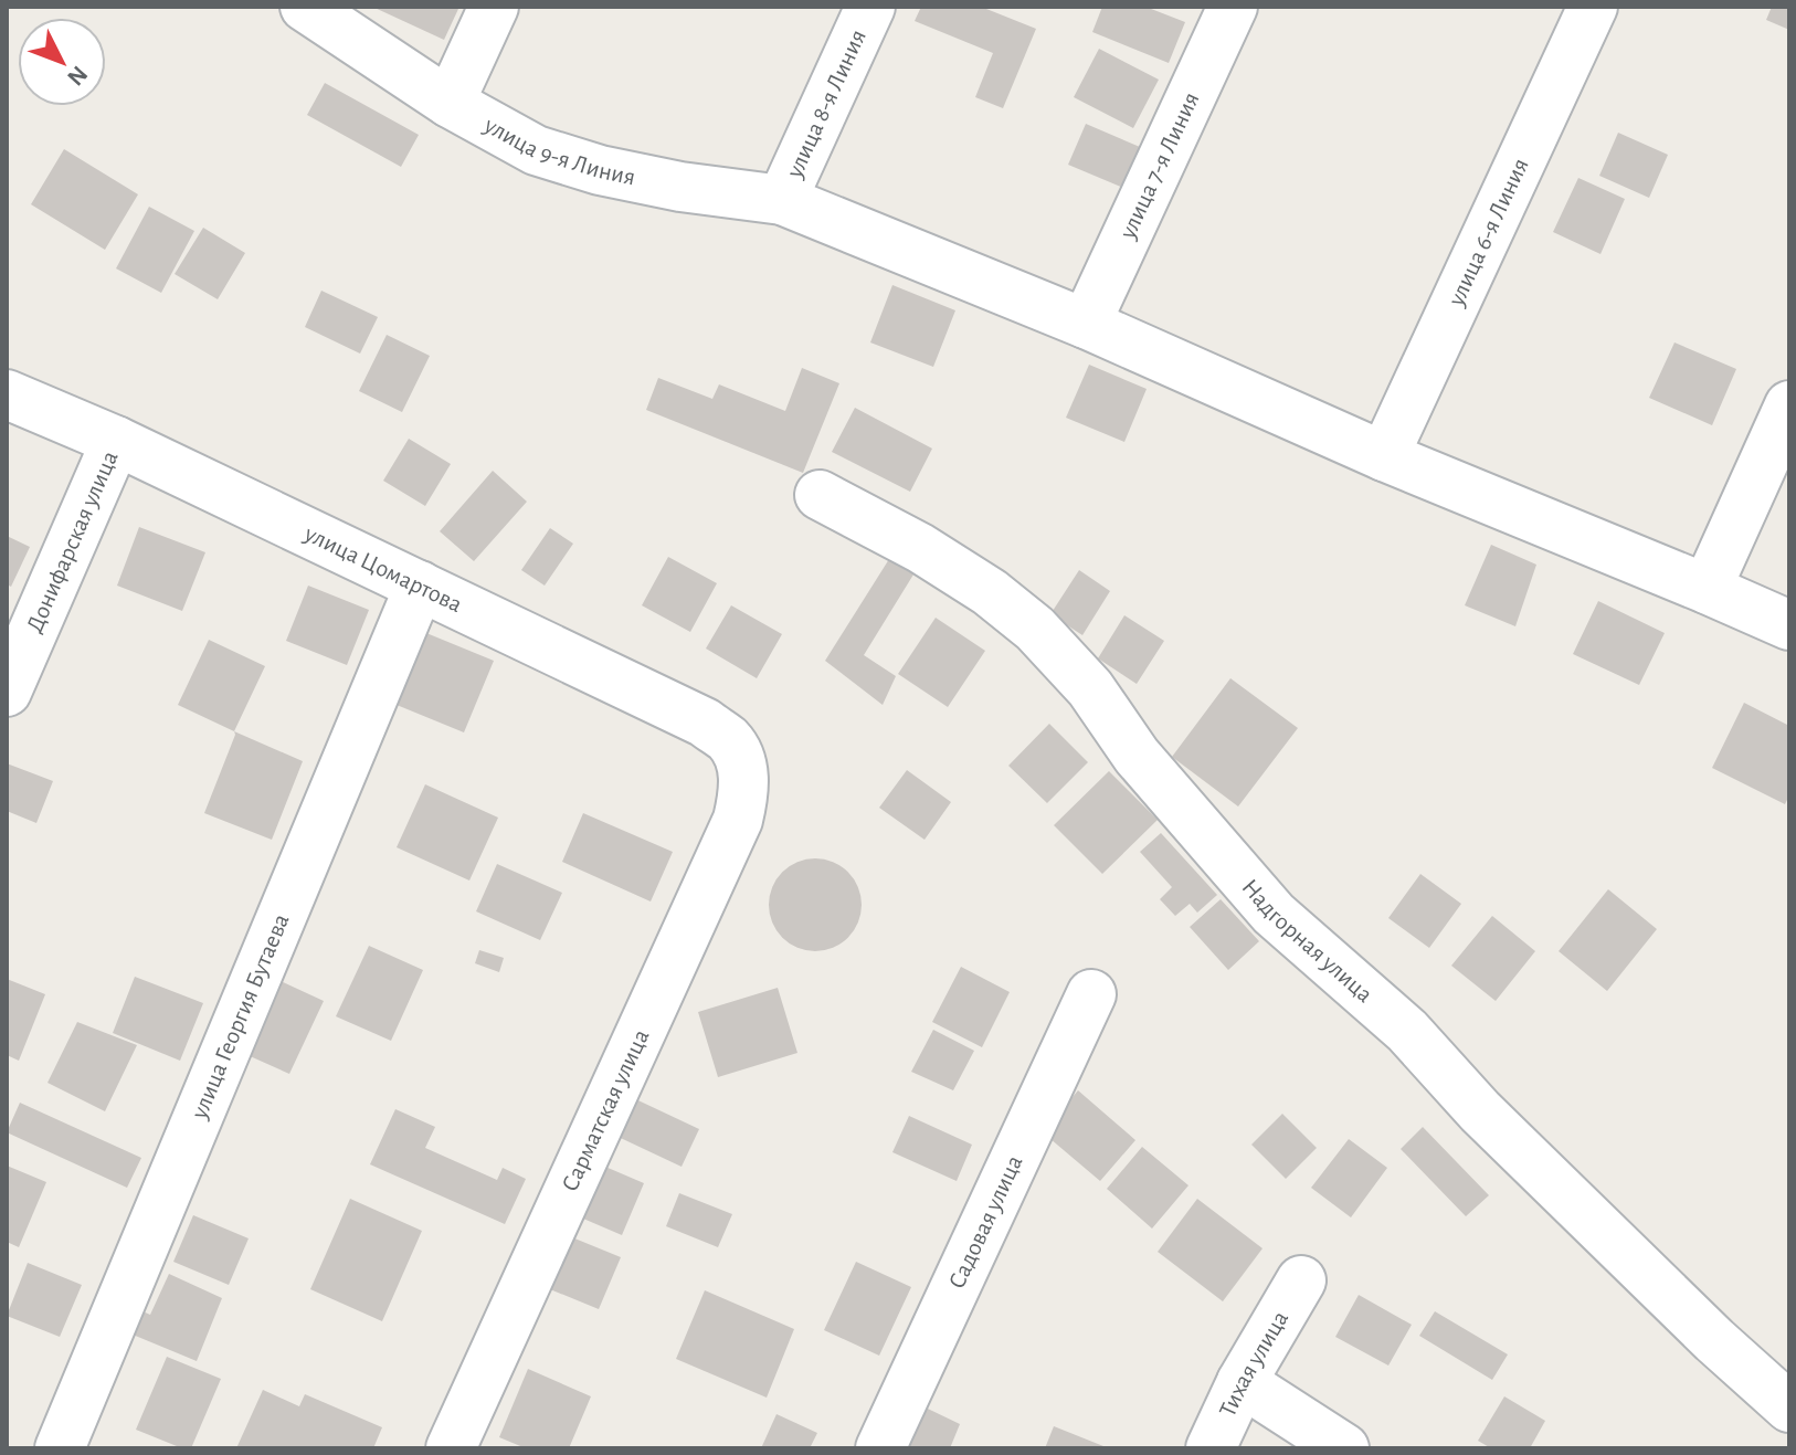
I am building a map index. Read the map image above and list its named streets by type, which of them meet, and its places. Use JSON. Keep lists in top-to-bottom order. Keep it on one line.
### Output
{"streets":{"street":["улица 8-я Линия","улица 9-я Линия","улица 7-я Линия","улица 6-я Линия","Донифарская улица","улица Цомартова","Надгорная улица","улица Георгия Бутаева","Сарматская улица","Садовая улица","Тихая улица"]},"crossings":[["улица 8-я Линия","улица 9-я Линия"],["улица 9-я Линия","улица 7-я Линия"],["улица 9-я Линия","улица 6-я Линия"],["Донифарская улица","улица Цомартова"],["улица Цомартова","улица Георгия Бутаева"],["улица Цомартова","Сарматская улица"]],"north":"bottom right"}
